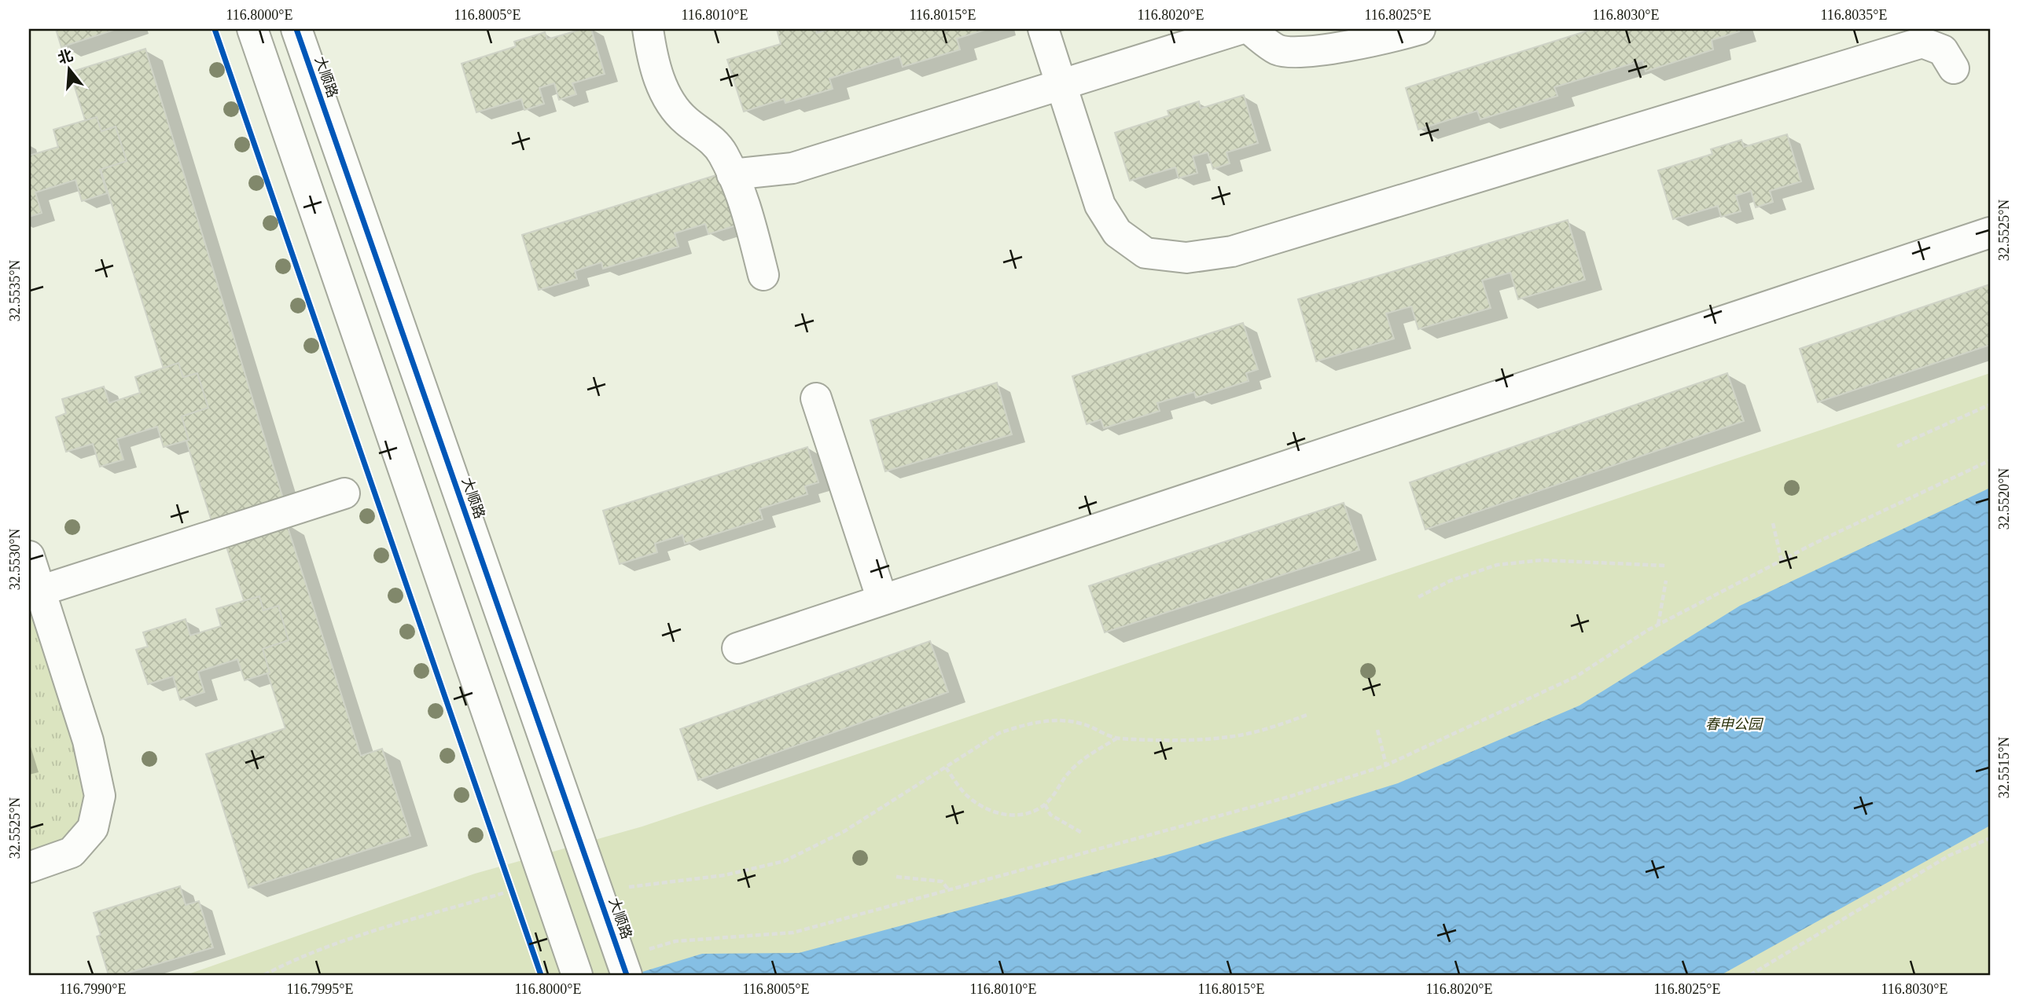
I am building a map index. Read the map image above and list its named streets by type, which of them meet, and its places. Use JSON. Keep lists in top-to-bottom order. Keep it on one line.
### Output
{"streets":{"street":["大顺路"]},"parks":["春申公园"],"north":"top","coordinates":["116.8000°E","116.8005°E","116.8010°E","116.8015°E","116.8020°E","116.8025°E","116.8030°E","116.8035°E","32.5525°N","32.5535°N","32.5520°N","32.5530°N","32.5515°N","116.7990°E","116.7995°E"]}
